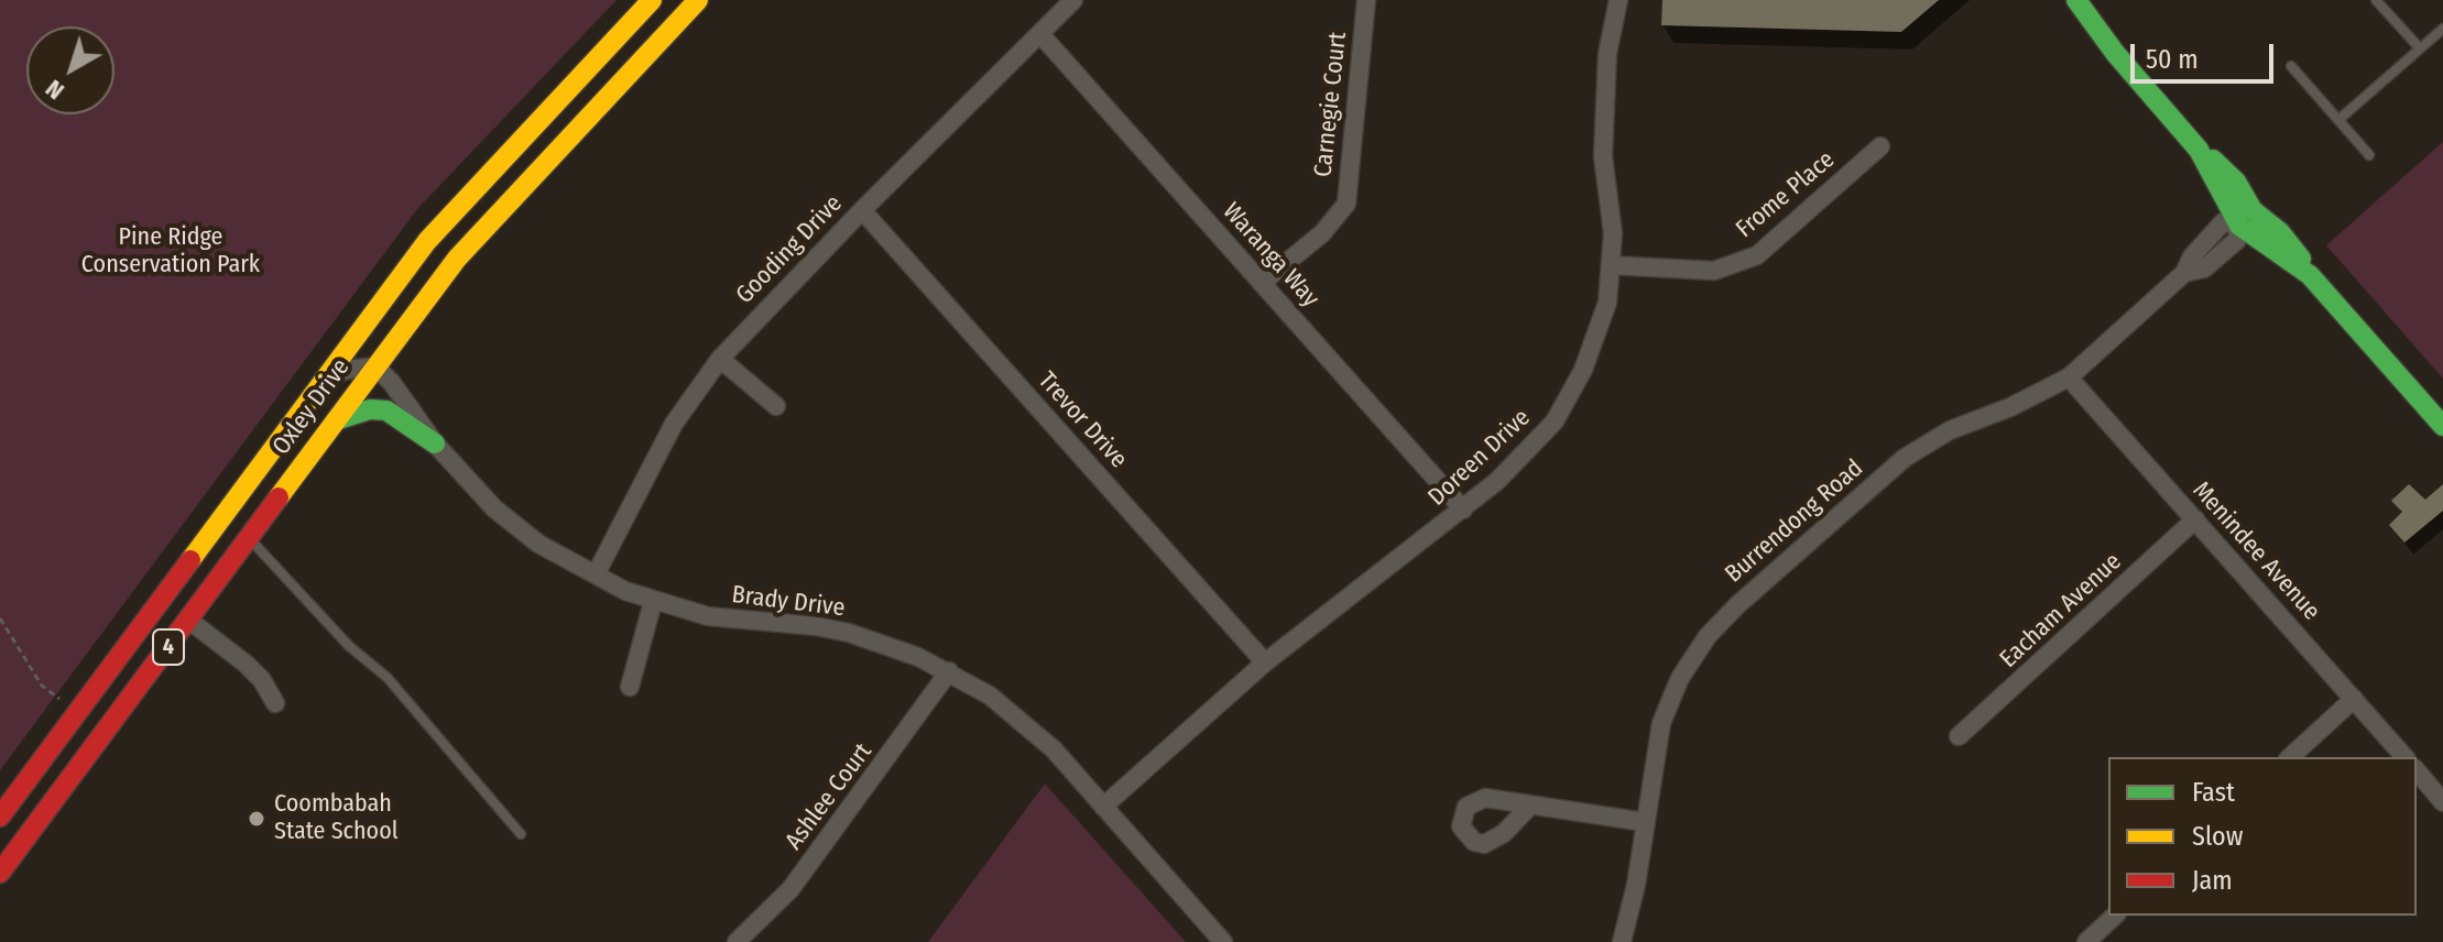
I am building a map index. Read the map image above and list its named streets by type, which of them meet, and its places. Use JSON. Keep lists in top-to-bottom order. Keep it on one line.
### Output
{"streets":{"main road":["Oxley Drive","4"],"street":["Carnegie Court","Frome Place","Gooding Drive","Waranga Way","Trevor Drive","Doreen Drive","Burrendong Road","Menindee Avenue","Brady Drive","Eacham Avenue","Ashlee Court"]},"crossings":[["Carnegie Court","Waranga Way"],["Frome Place","Doreen Drive"],["Gooding Drive","Waranga Way"],["Gooding Drive","Trevor Drive"],["Gooding Drive","Brady Drive"],["Waranga Way","Doreen Drive"],["Oxley Drive","Brady Drive"],["Trevor Drive","Doreen Drive"],["Doreen Drive","Brady Drive"],["Burrendong Road","Menindee Avenue"],["Menindee Avenue","Eacham Avenue"],["Brady Drive","Ashlee Court"]],"parks":["Pine Ridge Conservation Park"],"places":["Coombabah State School"],"legend":["Fast","Slow","Jam"],"scale_bar":"50 m","north":"bottom left"}
